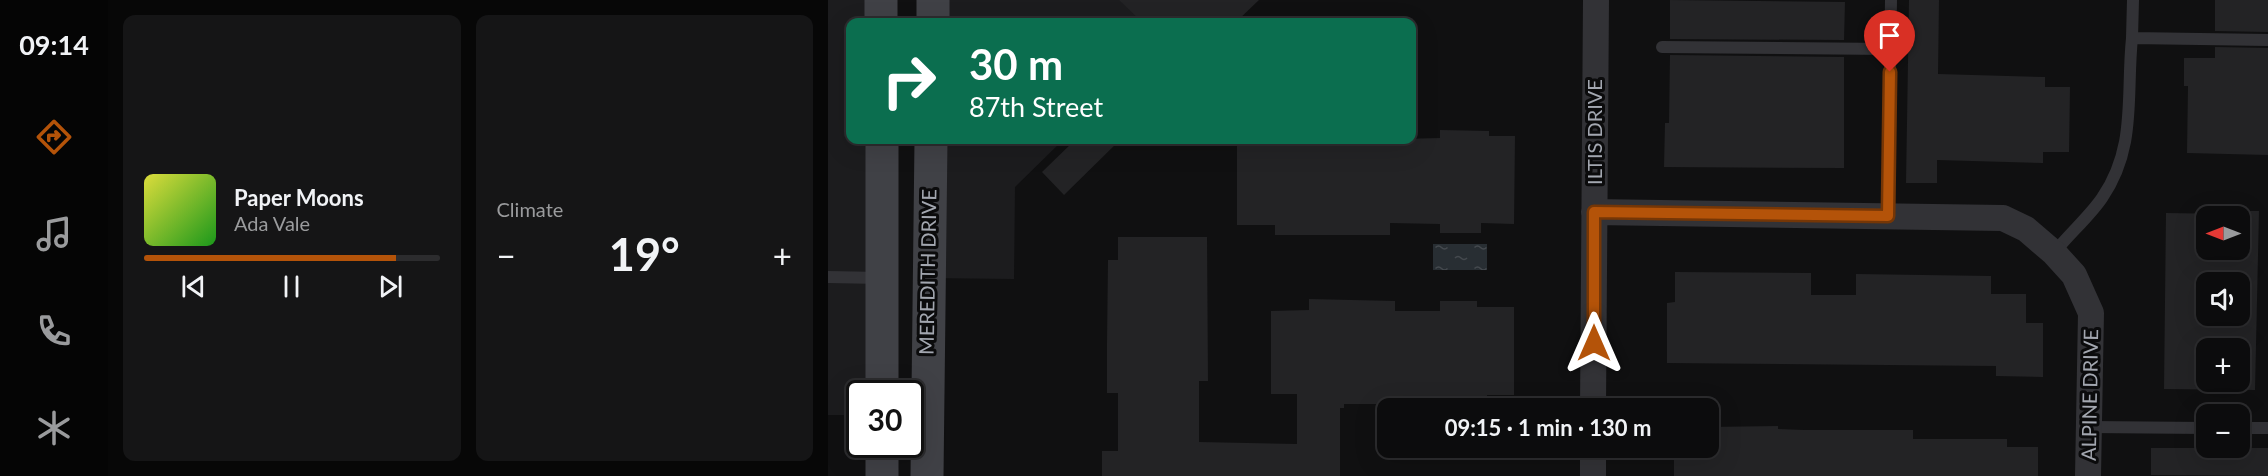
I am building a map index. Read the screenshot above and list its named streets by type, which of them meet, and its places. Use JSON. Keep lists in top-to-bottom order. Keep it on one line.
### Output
{"streets":{"main road":["MEREDITH DRIVE"],"street":["ILTIS DRIVE","ALPINE DRIVE"]},"crossings":[["ILTIS DRIVE","ALPINE DRIVE"]],"north":"left","page":{"tabs":"09:14","tile":"Climate","turn":["30 m","87th Street"],"song":["Paper Moons","Ada Vale"],"map_buttons":["+","−"],"heat":["−","19°","+"],"limit":"30","trip":"09:15 · 1 min · 130 m"}}
